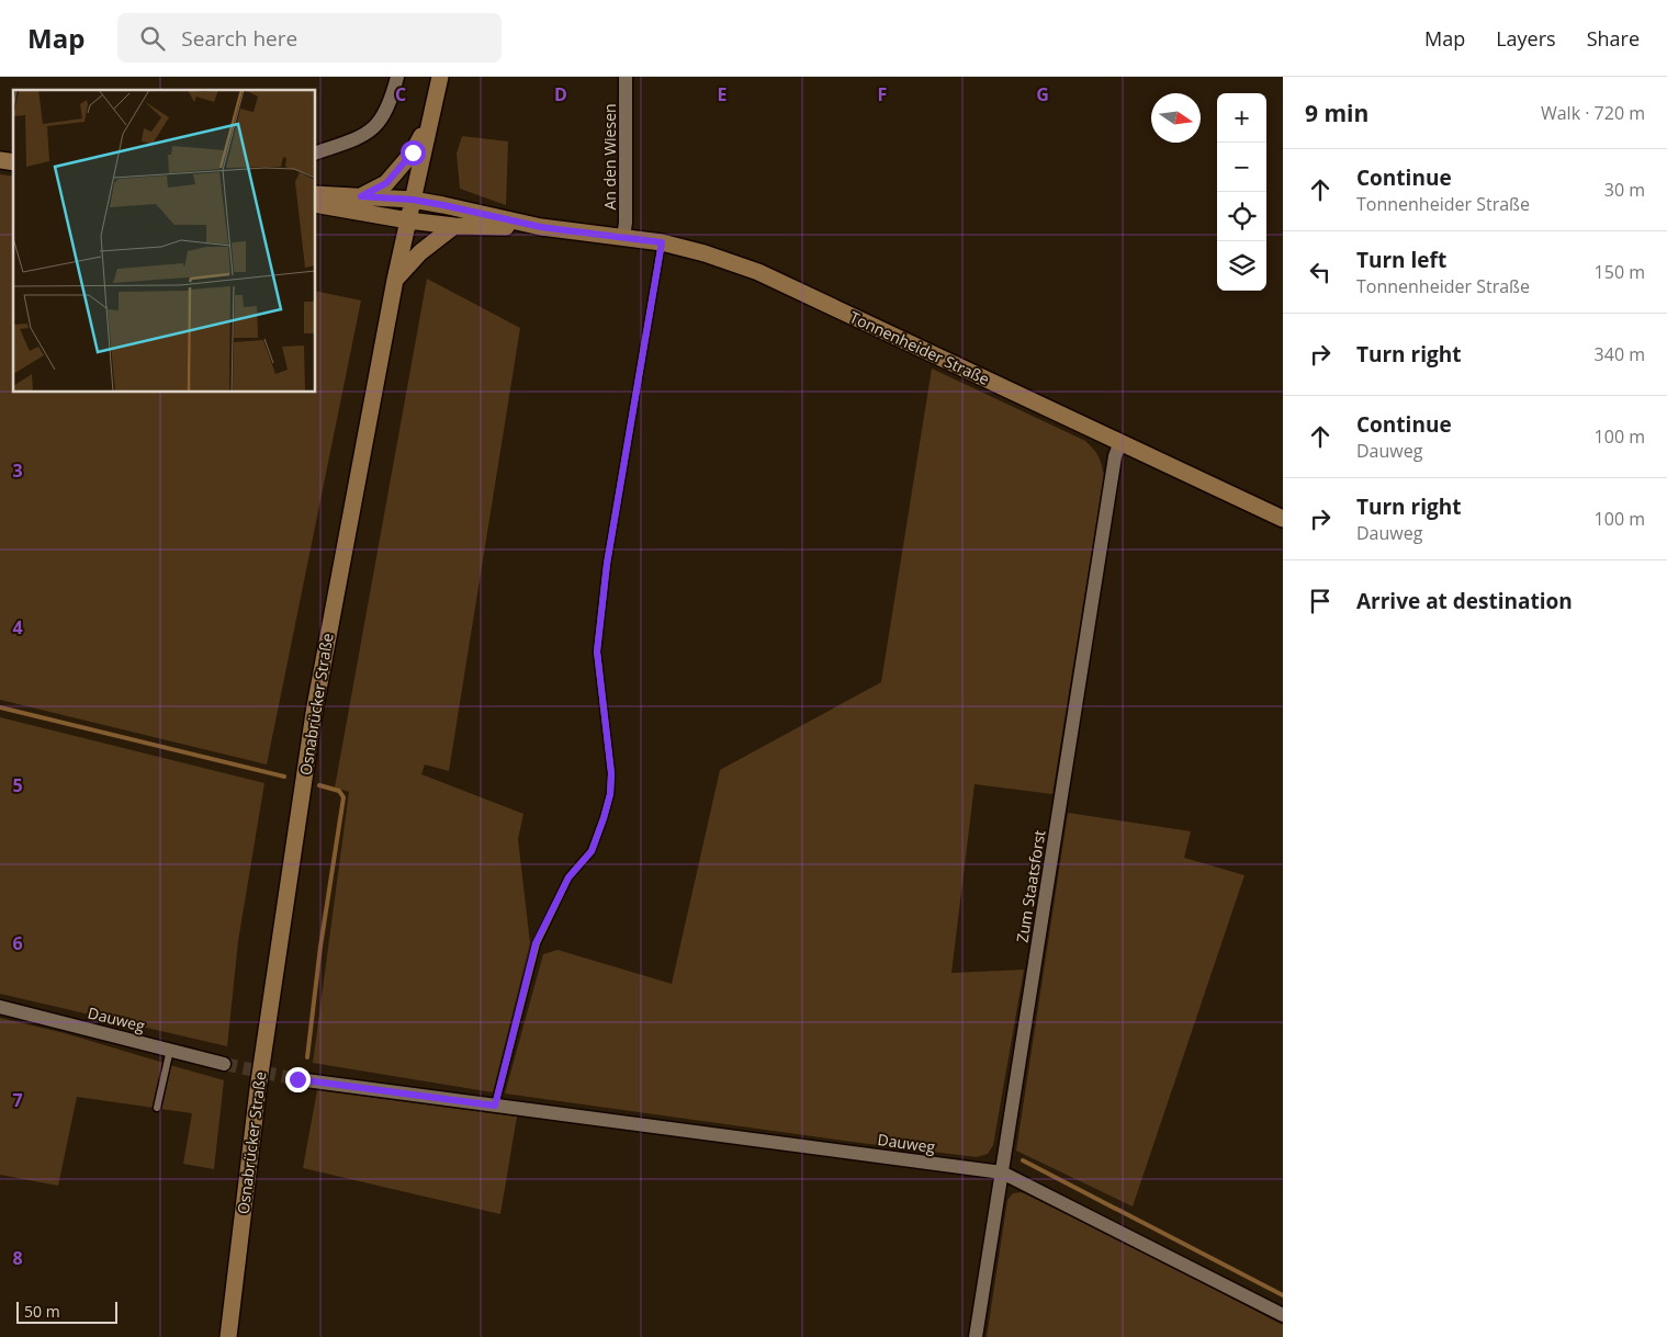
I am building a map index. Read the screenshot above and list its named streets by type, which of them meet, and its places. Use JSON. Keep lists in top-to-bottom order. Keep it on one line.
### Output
{"streets":{"main road":["Tonnenheider Straße","Osnabrücker Straße"],"street":["An den Wiesen","Zum Staatsforst","Dauweg"]},"crossings":[["An den Wiesen","Tonnenheider Straße"],["Tonnenheider Straße","Osnabrücker Straße"],["Tonnenheider Straße","Zum Staatsforst"],["Zum Staatsforst","Dauweg"]],"scale_bar":"50 m","north":"right","page":{"header":"Map","search":"Search here","nav":["Map","Layers","Share"],"heading":["9 min","Walk · 720 m"],"map_buttons":["+","−"],"list":[["Continue","Tonnenheider Straße","30 m"],["Turn left","Tonnenheider Straße","150 m"],["Turn right","340 m"],["Continue","Dauweg","100 m"],["Turn right","Dauweg","100 m"],"Arrive at destination"],"scale":"50 m"},"grid":{"columns":["C","D","E","F","G"],"rows":["3","4","5","6","7","8"]}}
